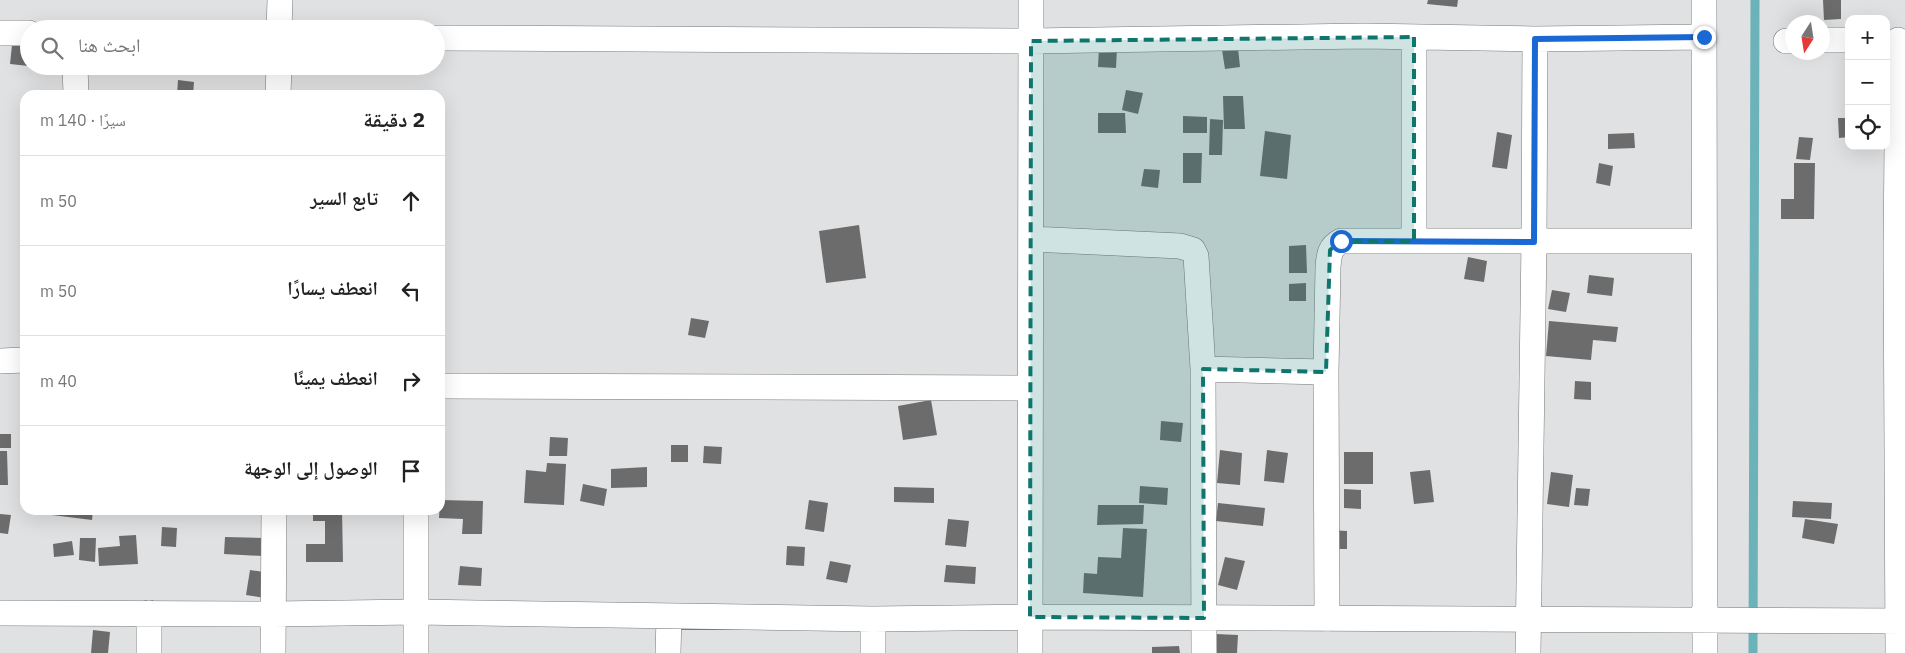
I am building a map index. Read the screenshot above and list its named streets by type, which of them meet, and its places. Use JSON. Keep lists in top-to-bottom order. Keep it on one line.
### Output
{"north":"bottom","page":{"map_buttons":["+","−"],"search":"ابحث هنا","heading":["2 دقيقة","سيرًا · 140 m"],"list":[["تابع السير","50 m"],["انعطف يسارًا","50 m"],["انعطف يمينًا","40 m"],"الوصول إلى الوجهة"]}}
